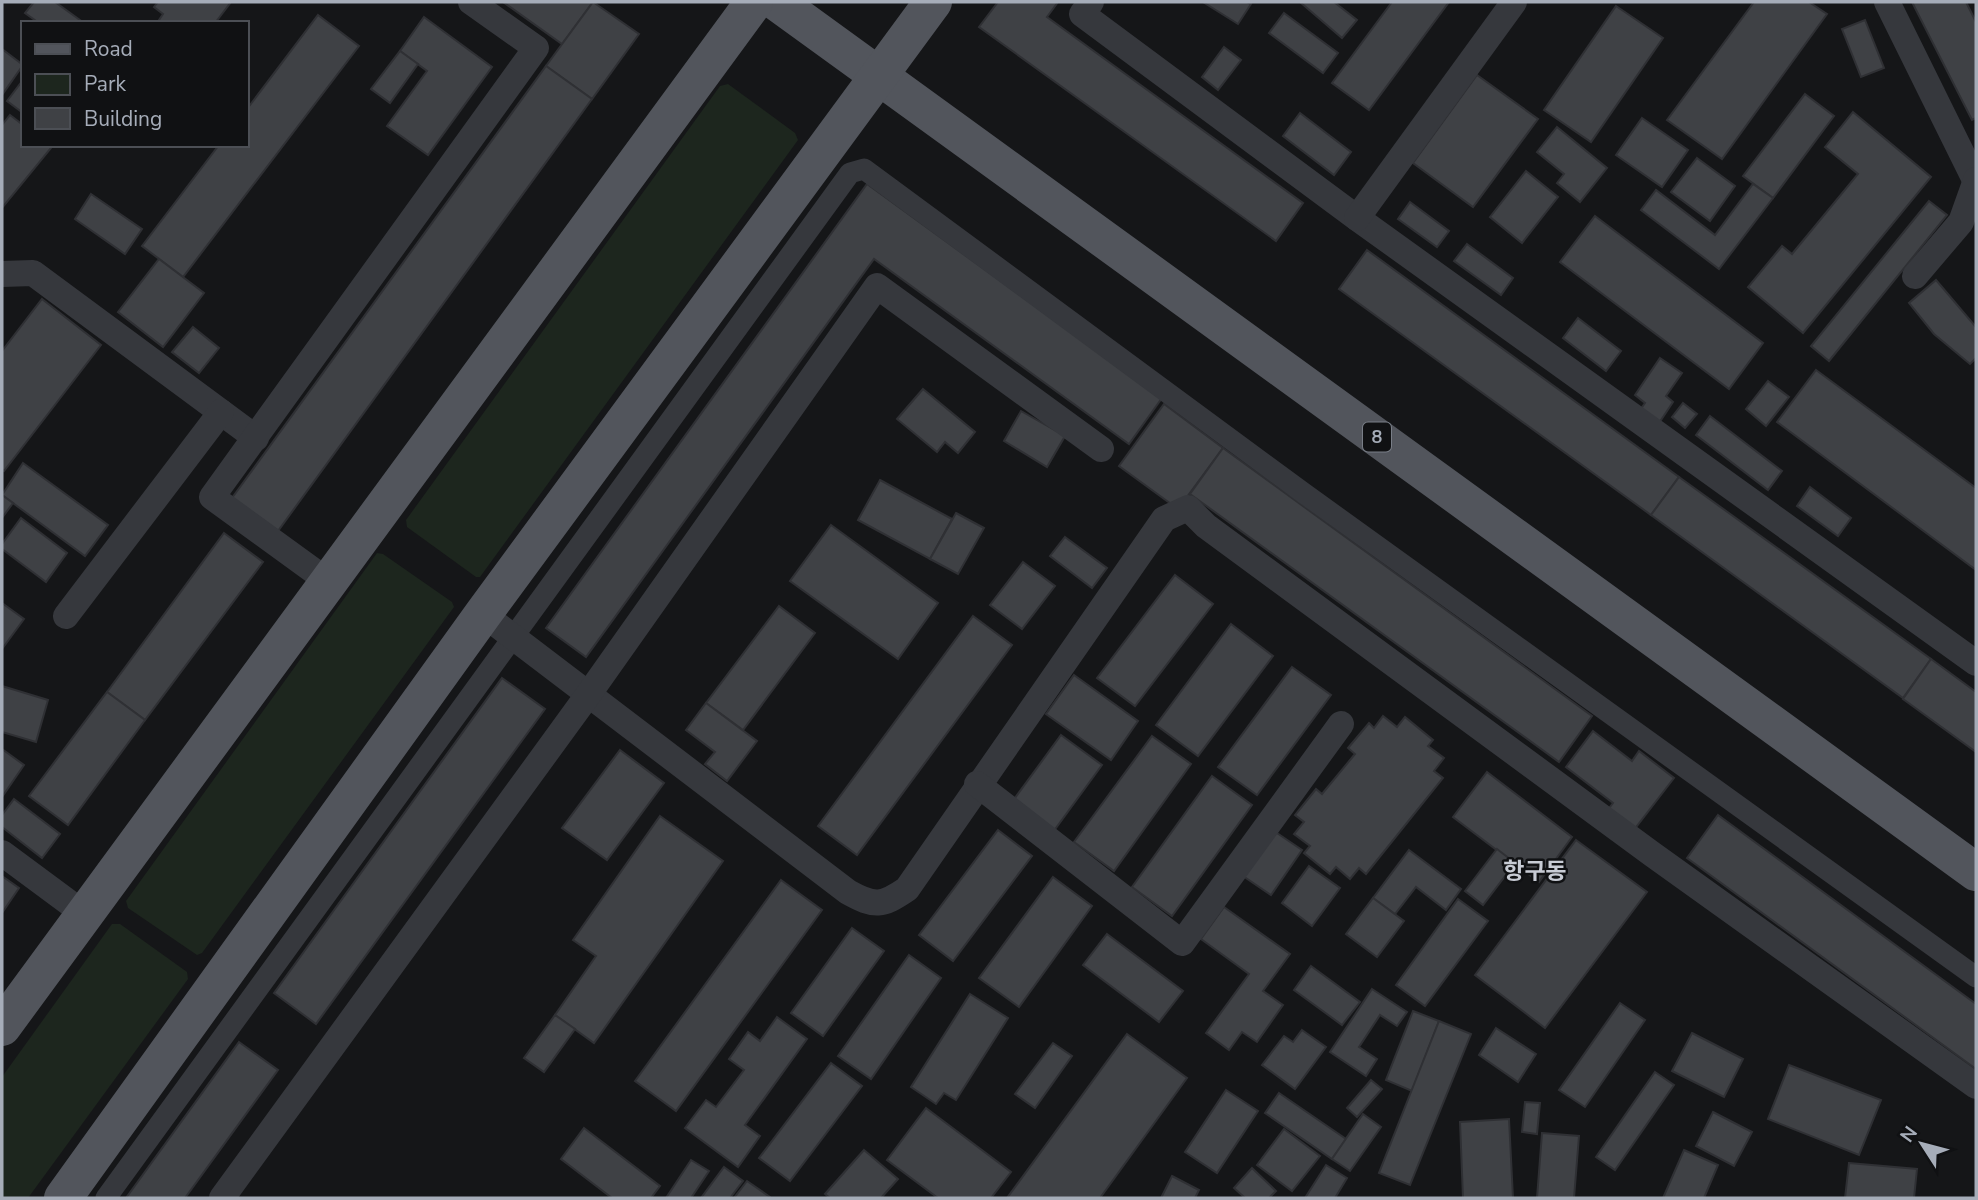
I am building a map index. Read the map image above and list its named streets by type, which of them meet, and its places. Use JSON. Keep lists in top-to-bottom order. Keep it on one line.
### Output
{"streets":{"main road":["8"]},"districts":["항구동"],"legend":["Road","Park","Building"],"north":"top left"}
